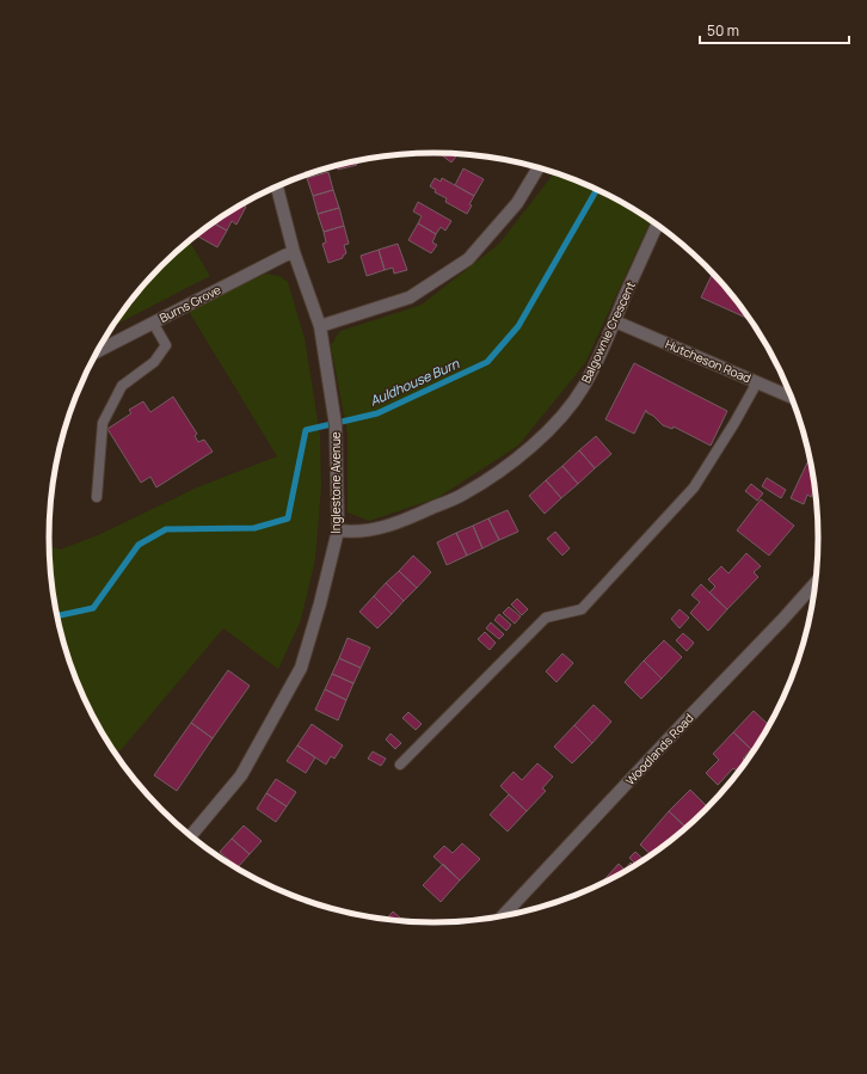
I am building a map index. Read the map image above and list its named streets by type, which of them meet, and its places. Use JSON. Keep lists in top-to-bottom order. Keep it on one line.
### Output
{"streets":{"street":["Burns Grove","Balgownie Crescent","Hutcheson Road","Inglestone Avenue","Woodlands Road"]},"crossings":[["Burns Grove","Inglestone Avenue"],["Balgownie Crescent","Hutcheson Road"],["Balgownie Crescent","Inglestone Avenue"]],"water":["Auldhouse Burn"],"scale_bar":"50 m"}
